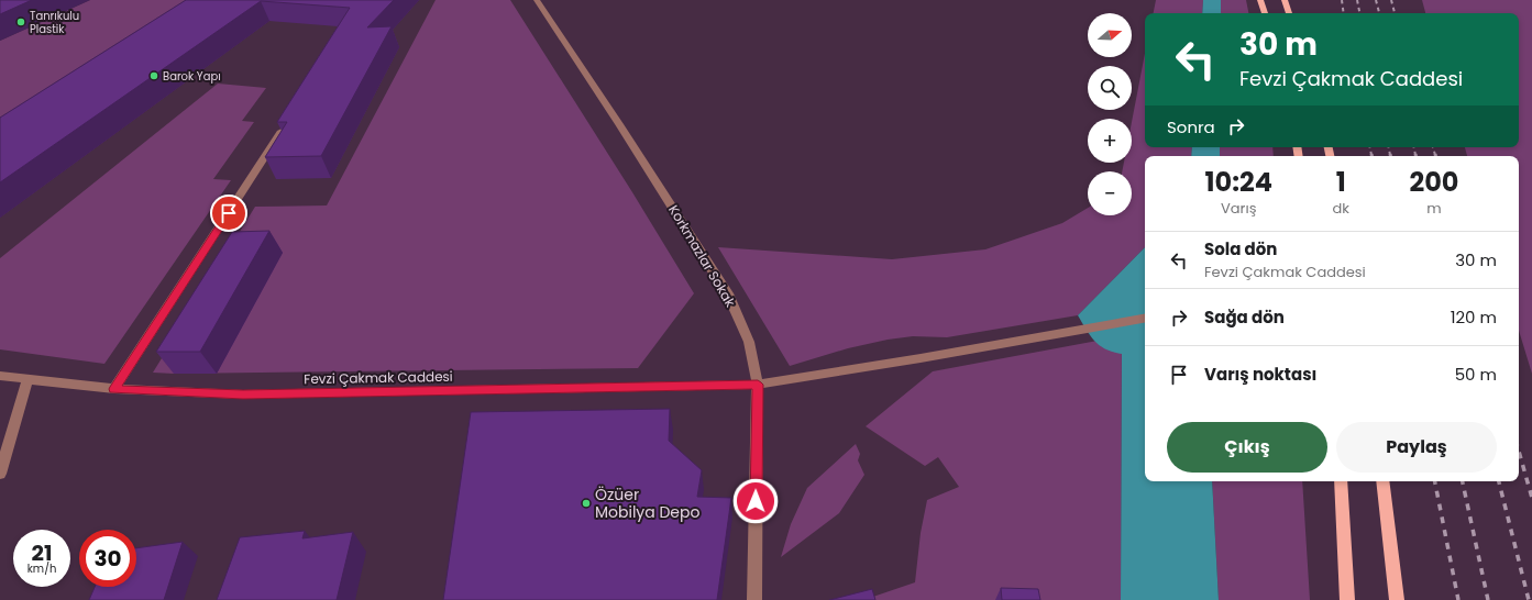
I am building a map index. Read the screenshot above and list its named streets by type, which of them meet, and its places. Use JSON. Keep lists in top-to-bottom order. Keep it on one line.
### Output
{"streets":{"street":["Korkmazlar Sokak","Fevzi Çakmak Caddesi"]},"crossings":[["Korkmazlar Sokak","Fevzi Çakmak Caddesi"]],"places":["Tanrıkulu Plastik","Barok Yapı","Özüer Mobilya Depo"],"north":"right","page":{"map_buttons":["+","−"],"turn":["30 m","Fevzi Çakmak Caddesi"],"then":"Sonra","eta":["10:24","Varış","1","dk","200","m"],"list":[{"name":"Sola dön","note":"Fevzi Çakmak Caddesi","value":"30 m"},{"name":"Sağa dön","value":"120 m"},{"name":"Varış noktası","value":"50 m"}],"buttons":["Çıkış","Paylaş"],"speed":"21 km/h","limit":"30"}}
